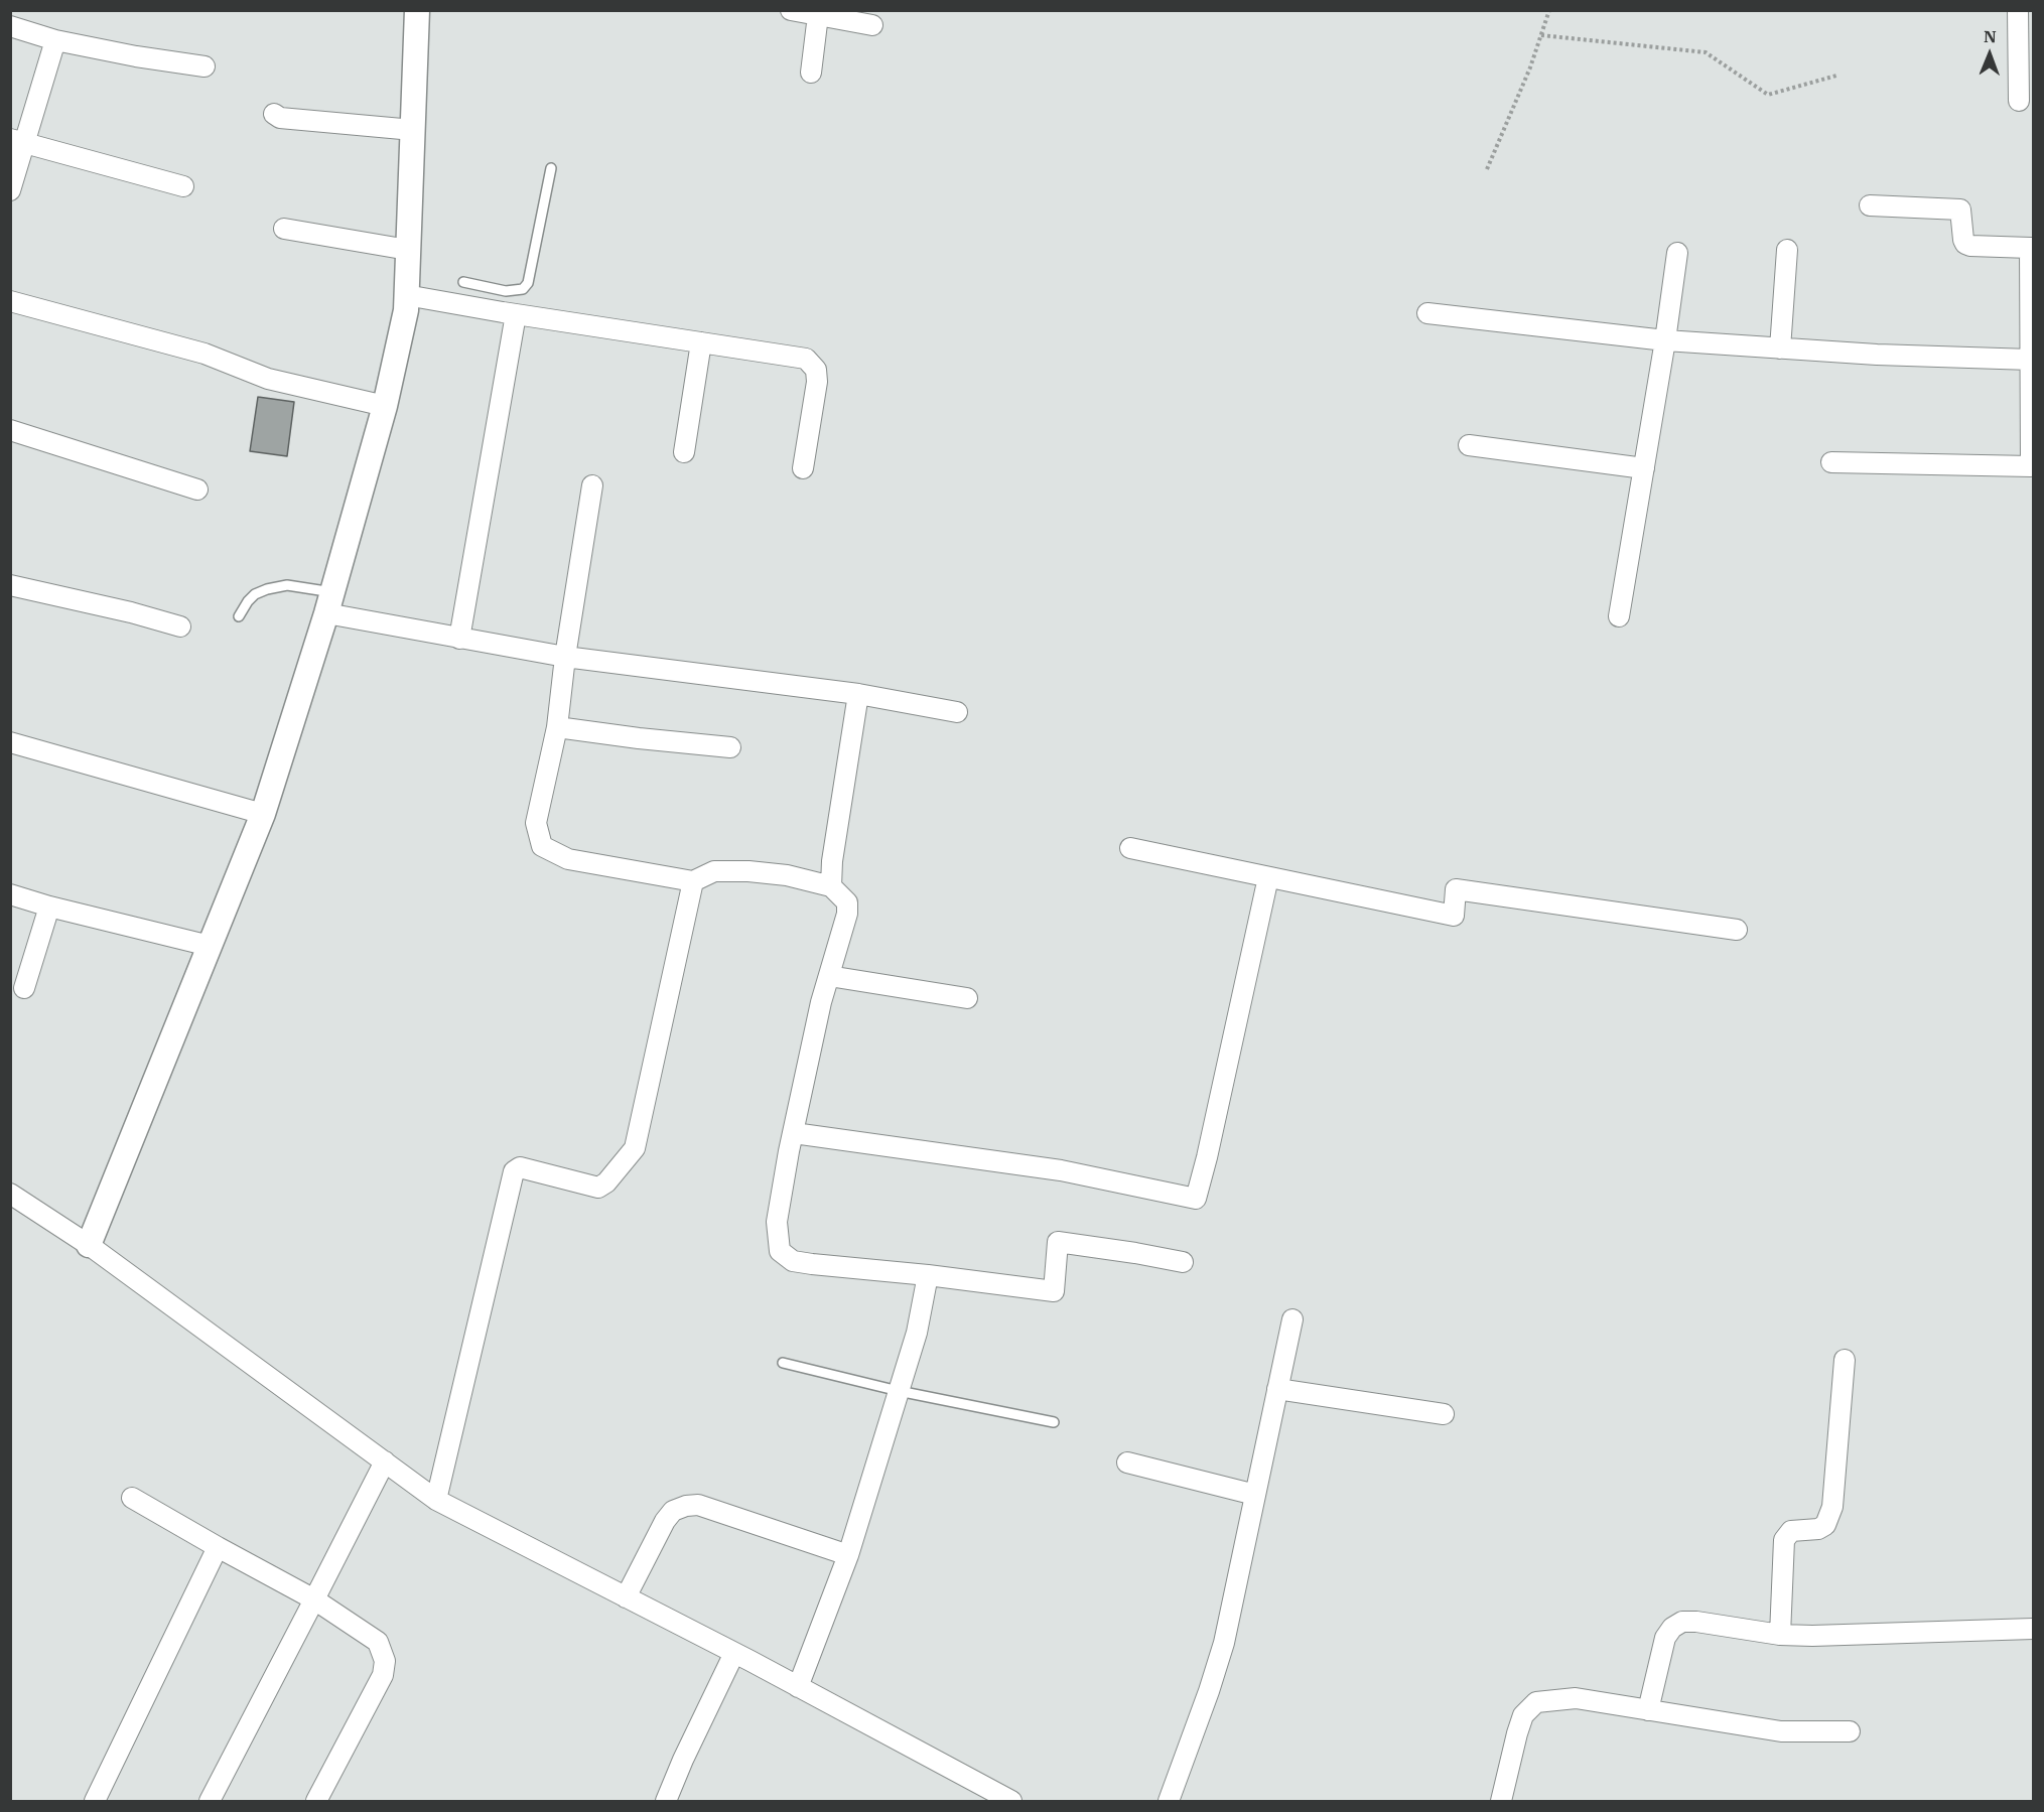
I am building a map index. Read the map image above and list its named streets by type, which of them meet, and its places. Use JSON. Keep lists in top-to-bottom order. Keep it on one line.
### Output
{"north":"top"}
